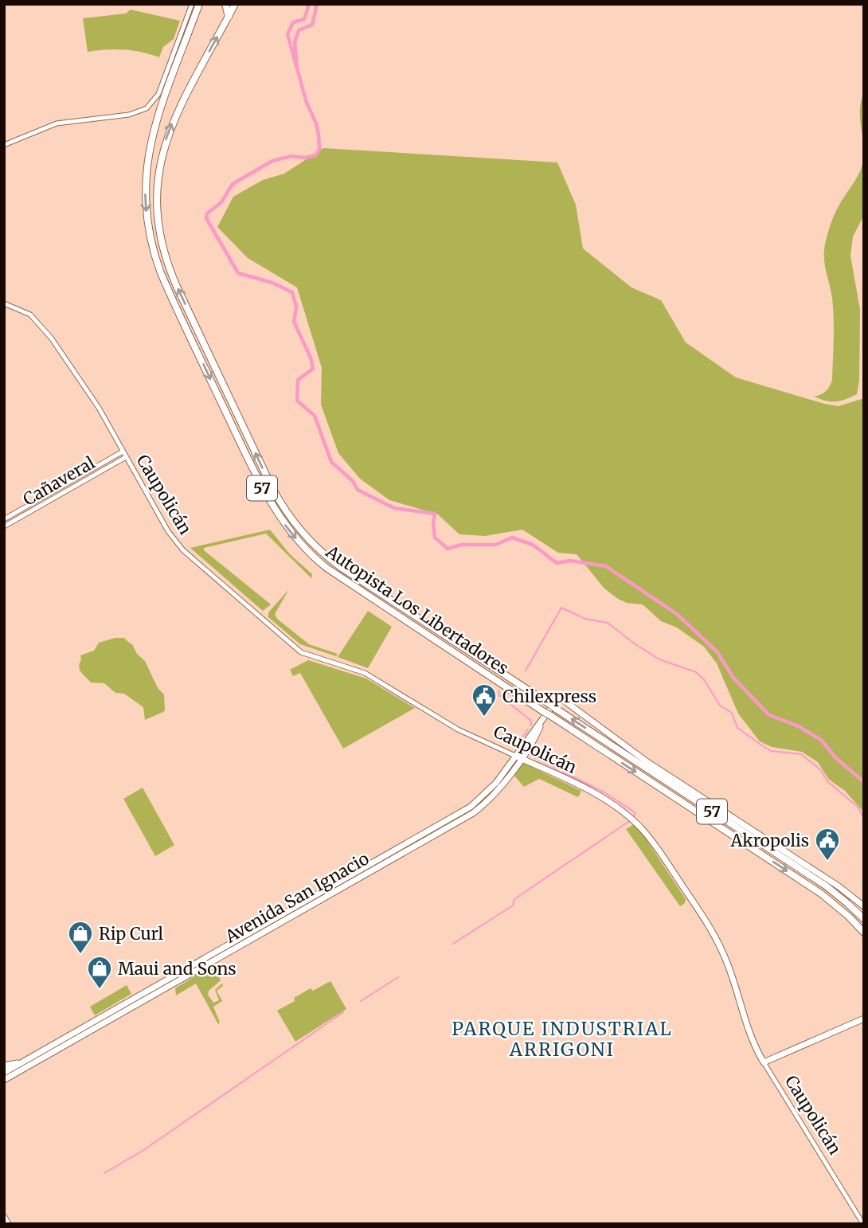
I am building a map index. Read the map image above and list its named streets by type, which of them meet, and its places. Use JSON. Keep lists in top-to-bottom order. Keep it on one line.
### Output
{"streets":{"highway":["57","Autopista Los Libertadores"],"main road":["Caupolicán","Avenida San Ignacio"],"street":["Cañaveral"]},"crossings":[["Cañaveral","Caupolicán"],["Caupolicán","Avenida San Ignacio"]],"districts":["PARQUE INDUSTRIAL ARRIGONI"],"places":{"public building":["Chilexpress","Akropolis"],"shop":["Rip Curl","Maui and Sons"]}}
